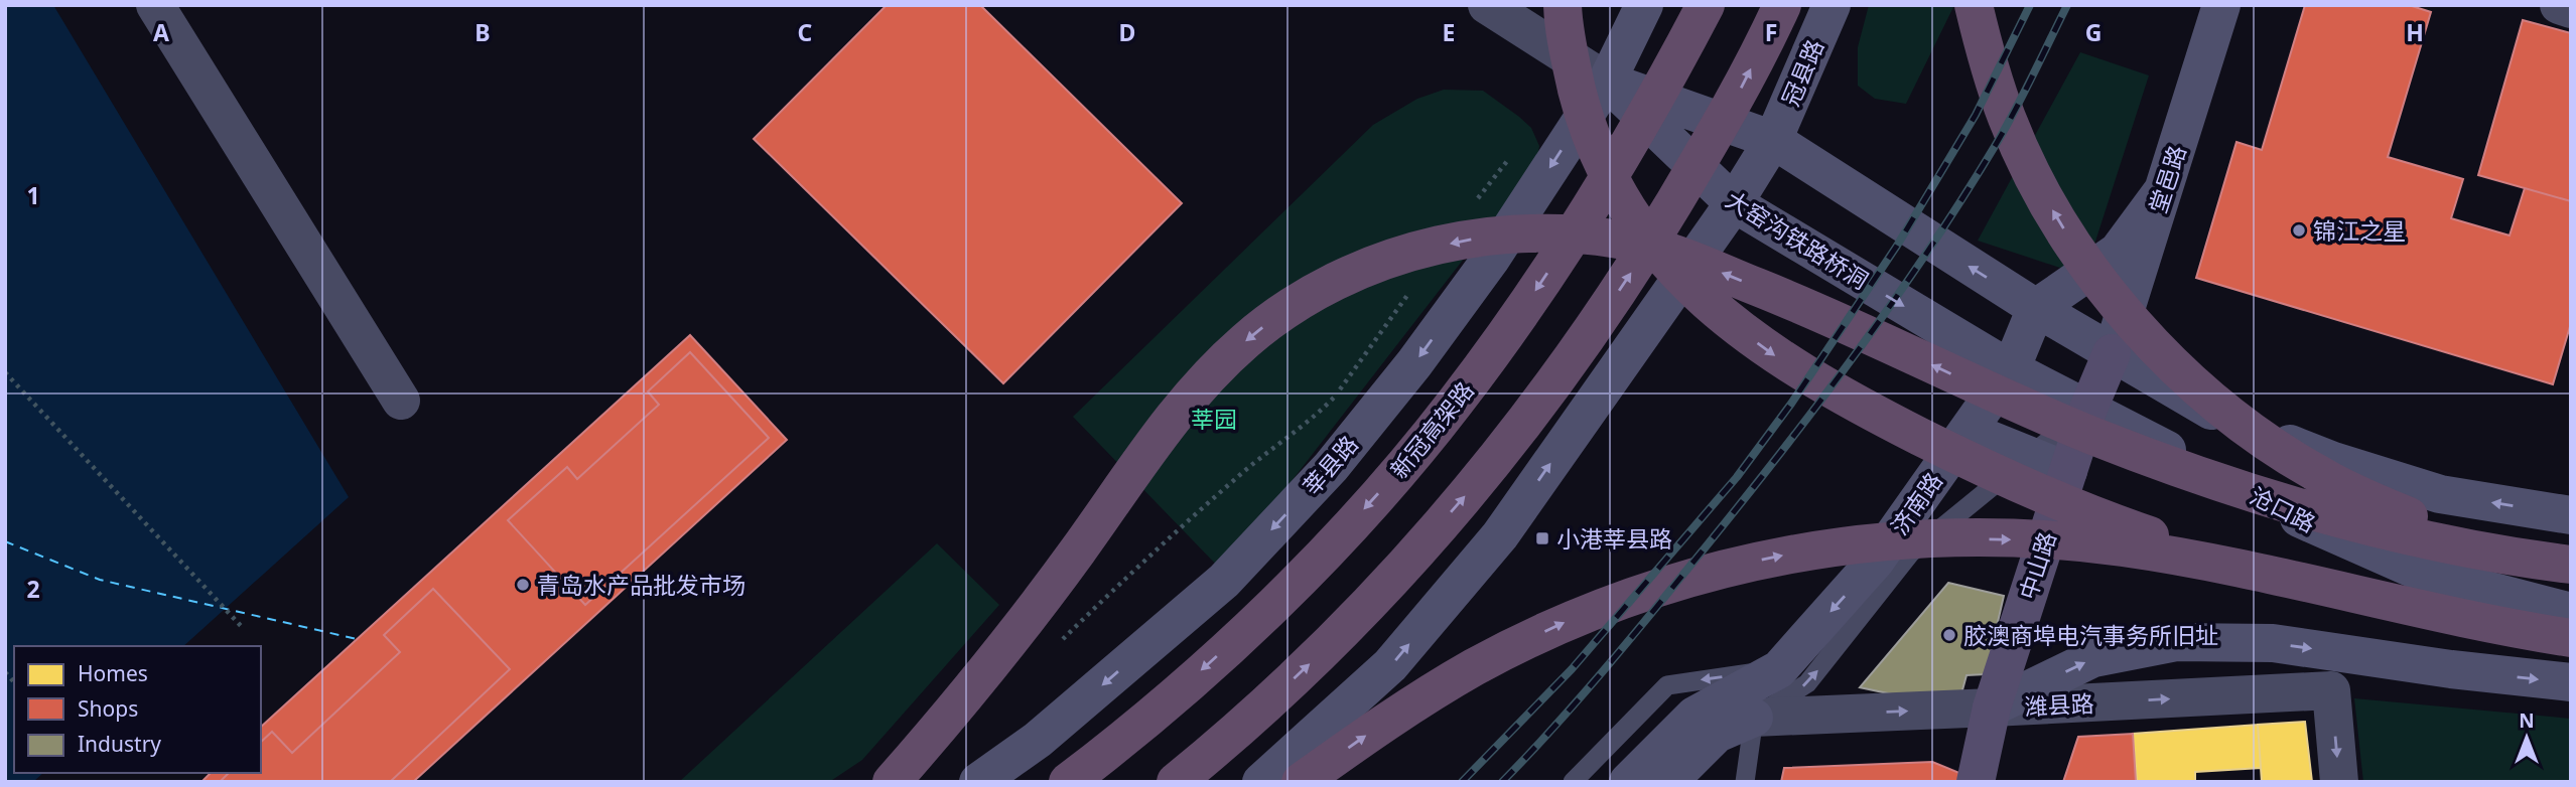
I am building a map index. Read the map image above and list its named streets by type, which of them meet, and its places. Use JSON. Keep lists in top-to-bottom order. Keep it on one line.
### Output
{"streets":{"highway":["新冠高架路"],"main road":["冠县路","堂邑路","大窑沟铁路桥洞","莘县路","济南路","沧口路","中山路"],"street":["潍县路"]},"crossings":[["堂邑路","中山路"],["大窑沟铁路桥洞","莘县路"],["大窑沟铁路桥洞","济南路"],["大窑沟铁路桥洞","沧口路"],["济南路","沧口路"],["济南路","中山路"],["济南路","潍县路"],["沧口路","中山路"],["中山路","潍县路"]],"one_way":["潍县路"],"parks":["莘园"],"places":{"other":["锦江之星","青岛水产品批发市场","胶澳商埠电汽事务所旧址"],"transit":["小港莘县路"]},"legend":["Homes","Shops","Industry"],"north":"top","grid":{"columns":["A","B","C","D","E","F","G","H"],"rows":["1","2"]}}
